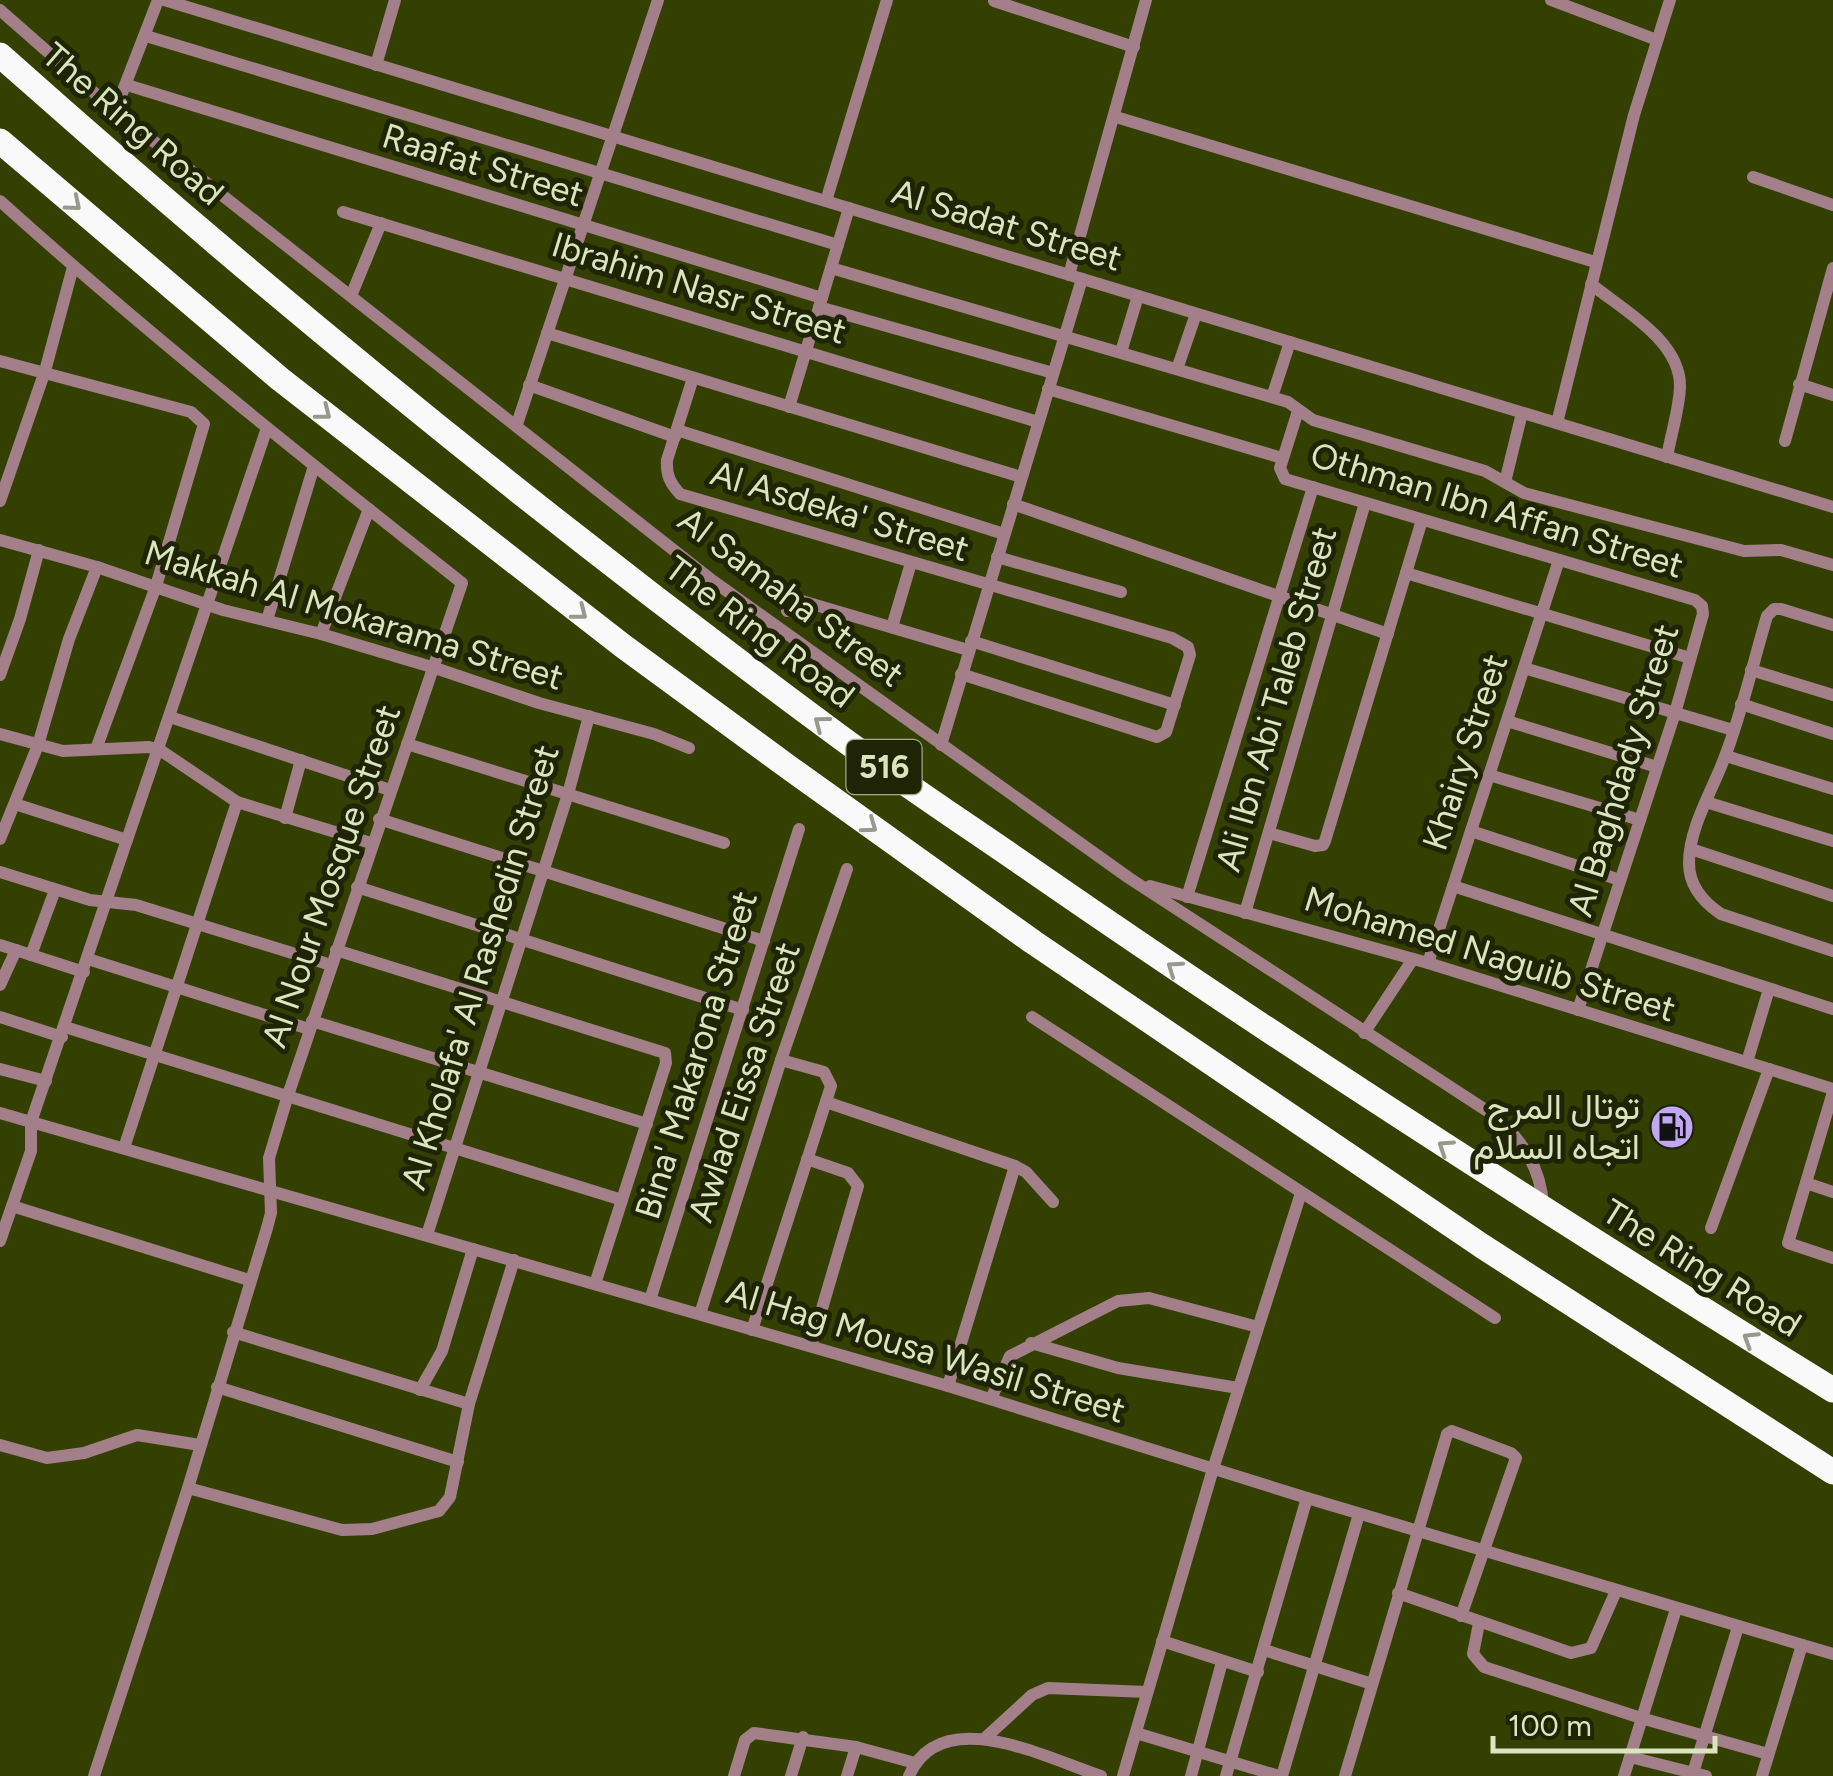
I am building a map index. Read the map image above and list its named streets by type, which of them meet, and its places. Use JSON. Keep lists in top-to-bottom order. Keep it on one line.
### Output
{"streets":{"highway":["The Ring Road","516"],"street":["Raafat Street","Al Sadat Street","Ibrahim Nasr Street","Othman Ibn Affan Street","Al Asdeka' Street","Al Samaha Street","Makkah Al Mokarama Street","Ali Ibn Abi Taleb Street","Khairy Street","Al Baghdady Street","Al Nour Mosque Street","Mohamed Naguib Street","Al Kholafa' Al Rashedin Street","Bina' Makarona Street","Awlad Eissa Street","Al Hag Mousa Wasil Street"]},"crossings":[["The Ring Road","Al Samaha Street"],["Othman Ibn Affan Street","Ali Ibn Abi Taleb Street"],["Othman Ibn Affan Street","Khairy Street"],["Othman Ibn Affan Street","Al Baghdady Street"],["Al Samaha Street","Khairy Street"],["Al Samaha Street","Mohamed Naguib Street"],["Makkah Al Mokarama Street","Al Nour Mosque Street"],["Makkah Al Mokarama Street","Al Kholafa' Al Rashedin Street"],["Ali Ibn Abi Taleb Street","Mohamed Naguib Street"],["Khairy Street","Mohamed Naguib Street"],["Al Baghdady Street","Mohamed Naguib Street"],["Al Nour Mosque Street","Al Hag Mousa Wasil Street"],["Al Kholafa' Al Rashedin Street","Al Hag Mousa Wasil Street"],["Bina' Makarona Street","Al Hag Mousa Wasil Street"],["Awlad Eissa Street","Al Hag Mousa Wasil Street"]],"places":{"fuel station":["توتال المرج اتجاه السلام"]},"scale_bar":"100 m"}
